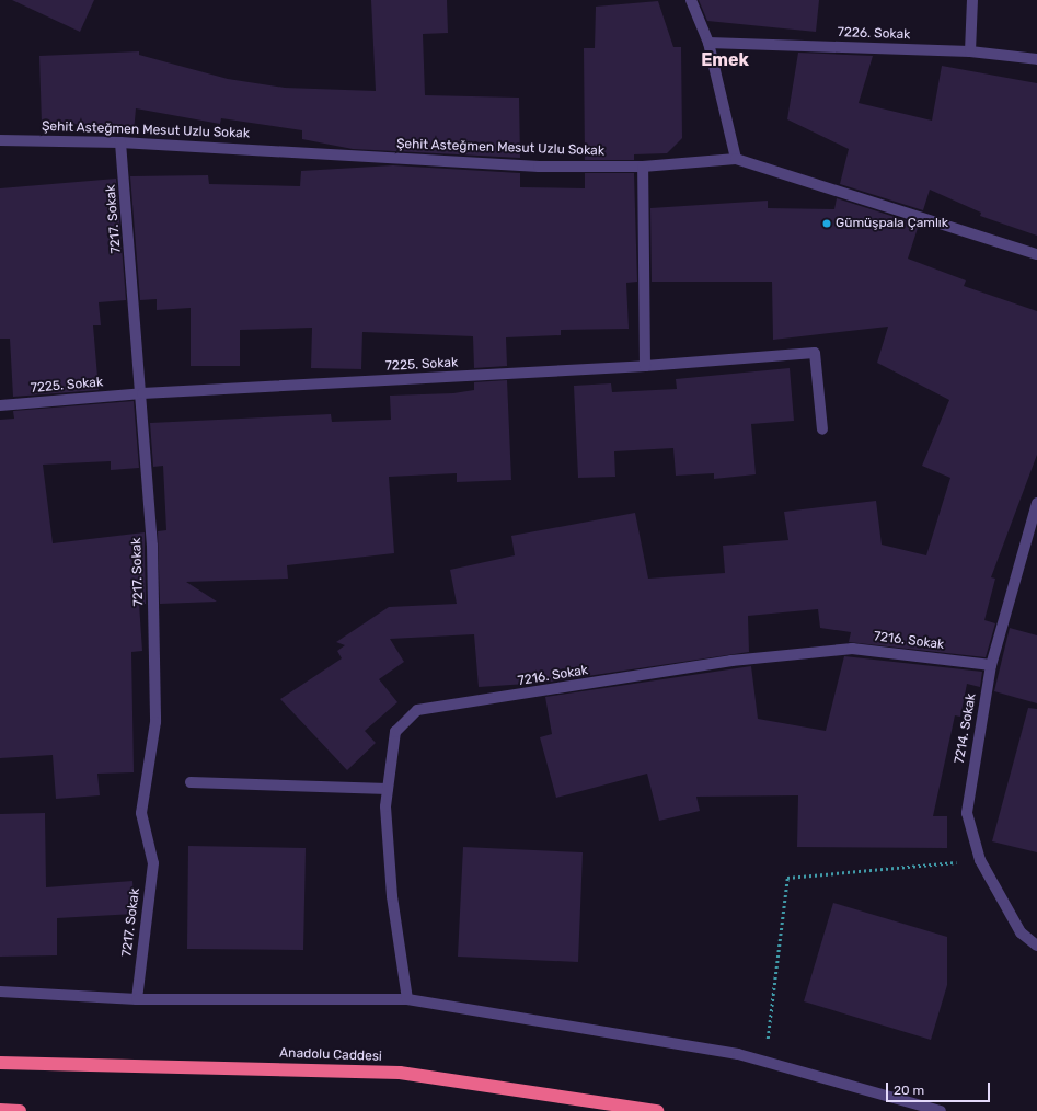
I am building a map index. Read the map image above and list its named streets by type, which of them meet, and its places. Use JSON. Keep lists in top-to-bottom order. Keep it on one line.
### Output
{"streets":{"highway":["Anadolu Caddesi"],"street":["7226. Sokak","Şehit Asteğmen Mesut Uzlu Sokak","7217. Sokak","7225. Sokak","7216. Sokak","7214. Sokak"]},"crossings":[["Şehit Asteğmen Mesut Uzlu Sokak","7217. Sokak"],["7217. Sokak","7225. Sokak"],["7216. Sokak","7214. Sokak"]],"districts":["Emek"],"places":["Gümüşpala Çamlık"],"scale_bar":"20 m"}
